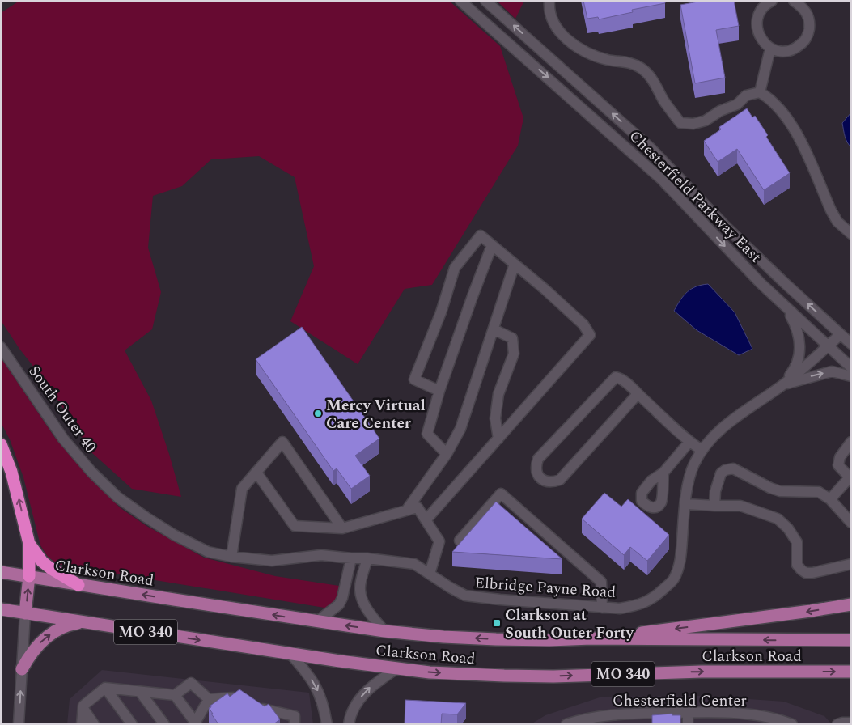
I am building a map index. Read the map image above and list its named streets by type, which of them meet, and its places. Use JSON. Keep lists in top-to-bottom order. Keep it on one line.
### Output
{"streets":{"main road":["Clarkson Road","MO 340"],"street":["Chesterfield Parkway East","South Outer 40","Elbridge Payne Road","Chesterfield Center"]},"crossings":[["Chesterfield Parkway East","Elbridge Payne Road"],["South Outer 40","Elbridge Payne Road"],["Clarkson Road","MO 340"]],"places":{"other":["Mercy Virtual Care Center"],"transit":["Clarkson at South Outer Forty"]}}
